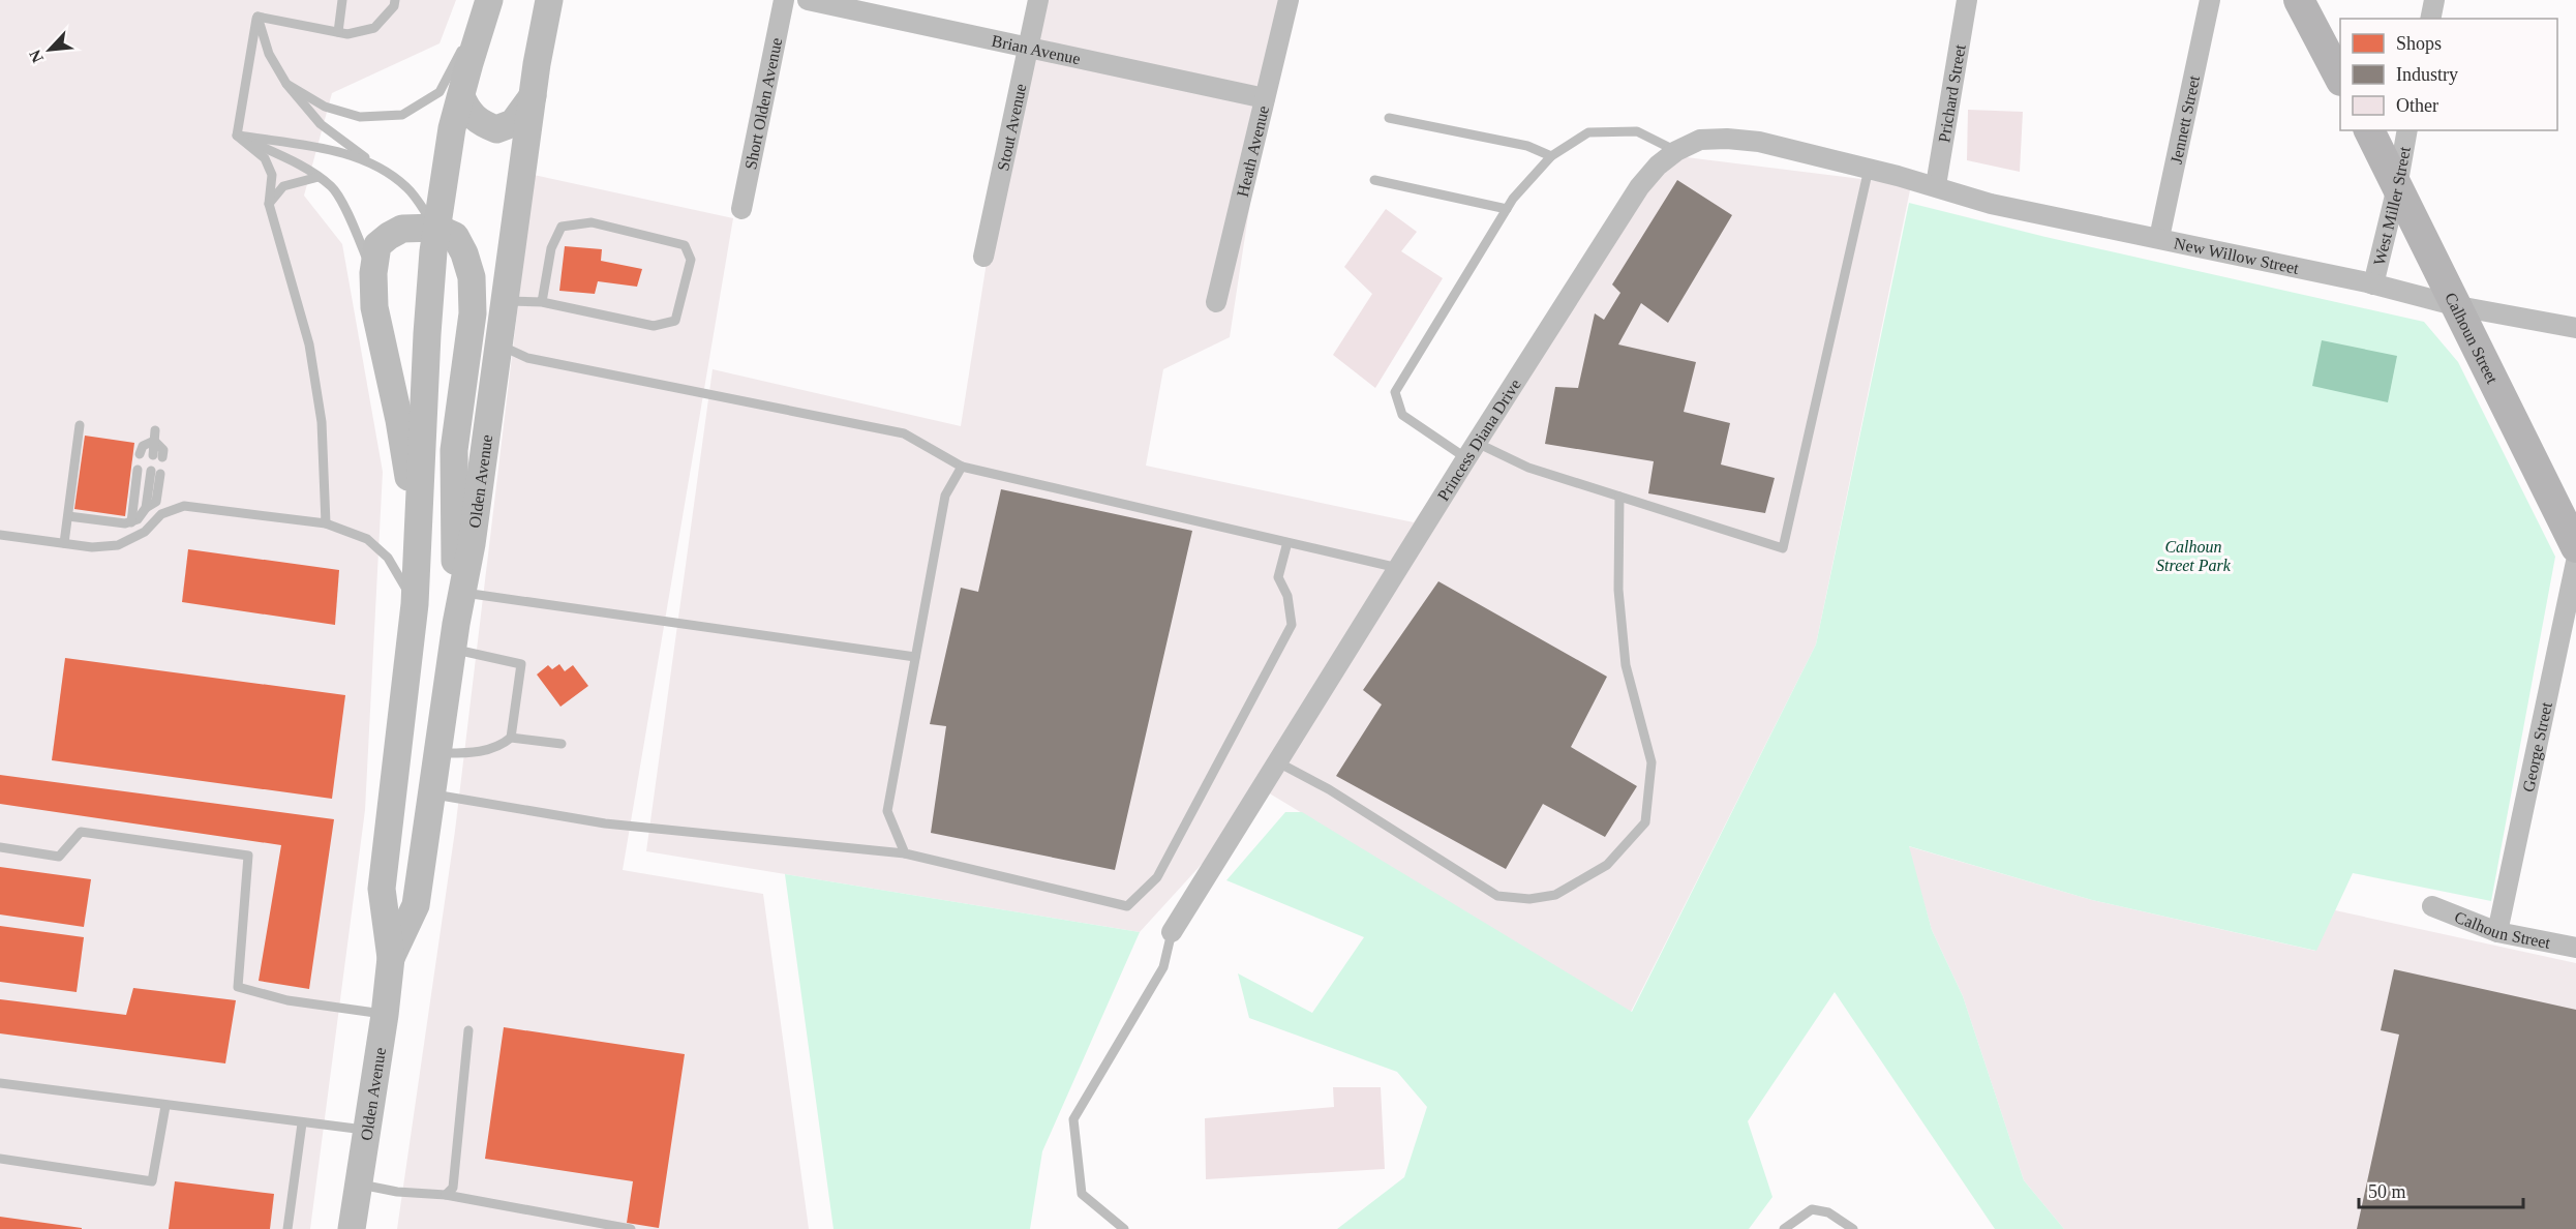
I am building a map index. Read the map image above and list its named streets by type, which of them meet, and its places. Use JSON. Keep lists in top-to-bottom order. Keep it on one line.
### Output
{"streets":{"main road":["Calhoun Street","Olden Avenue"],"street":["Brian Avenue","Prichard Street","Short Olden Avenue","Jennett Street","Stout Avenue","Heath Avenue","West Miller Street","New Willow Street","Princess Diana Drive","George Street"]},"crossings":[["Brian Avenue","Stout Avenue"],["Brian Avenue","Heath Avenue"],["Prichard Street","New Willow Street"],["Jennett Street","New Willow Street"],["West Miller Street","New Willow Street"],["West Miller Street","Calhoun Street"],["New Willow Street","Calhoun Street"],["New Willow Street","Princess Diana Drive"],["Calhoun Street","George Street"]],"parks":["Calhoun Street Park"],"legend":["Shops","Industry","Other"],"scale_bar":"50 m","north":"bottom left"}
